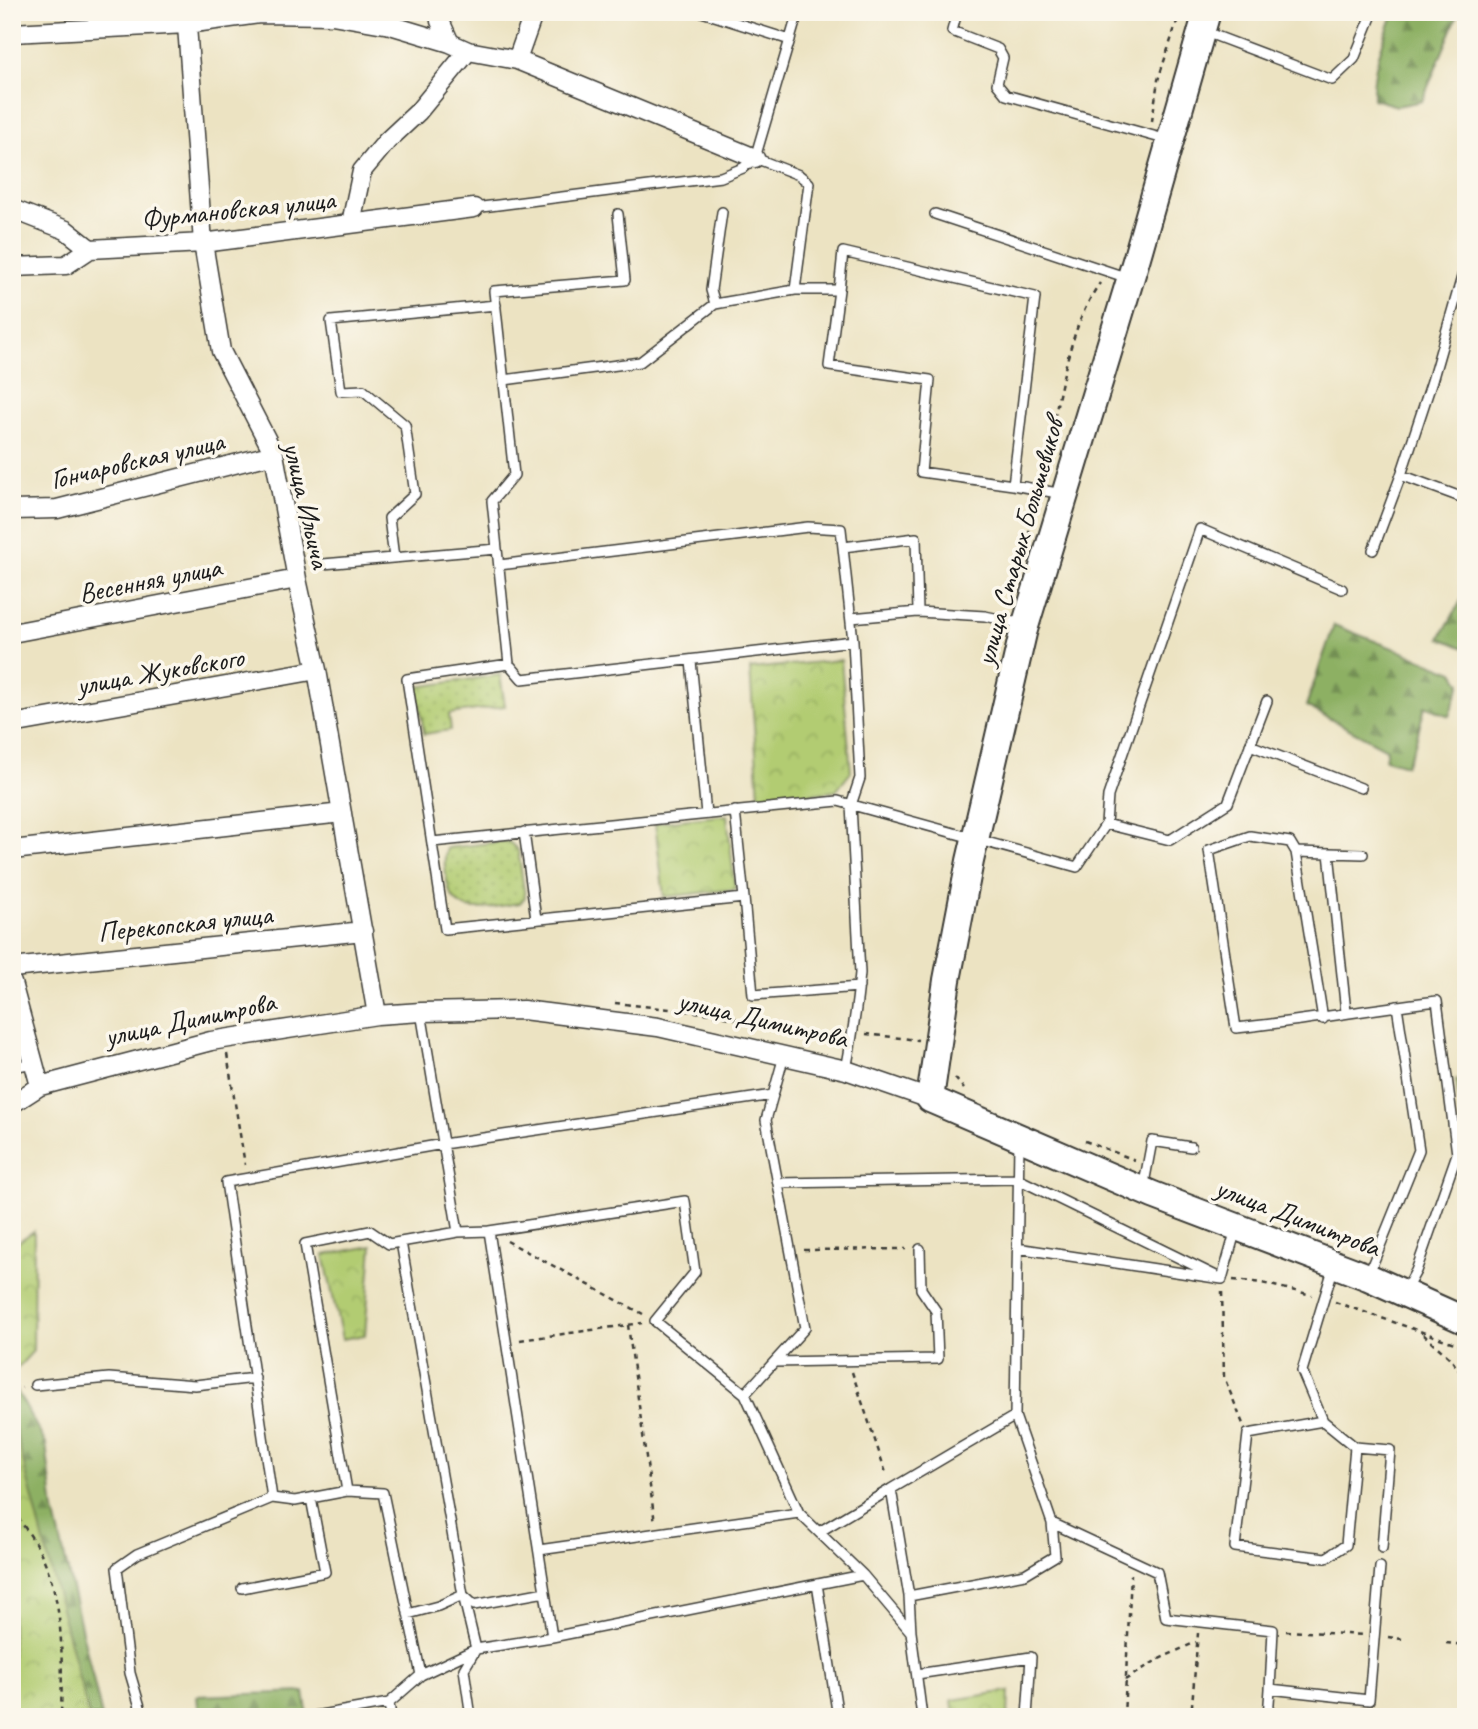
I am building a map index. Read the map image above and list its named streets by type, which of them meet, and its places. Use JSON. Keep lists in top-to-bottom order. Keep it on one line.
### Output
{"streets":{"street":["Фурмановская улица","Гончаровская улица","улица Ильича","улица Старых Большевиков","Весенняя улица","улица Жуковского","Перекопская улица","улица Димитрова"]},"crossings":[["Фурмановская улица","улица Ильича"],["Гончаровская улица","улица Ильича"],["улица Ильича","Весенняя улица"],["улица Ильича","улица Жуковского"],["улица Ильича","Перекопская улица"],["улица Ильича","улица Димитрова"],["улица Старых Большевиков","улица Димитрова"]]}
